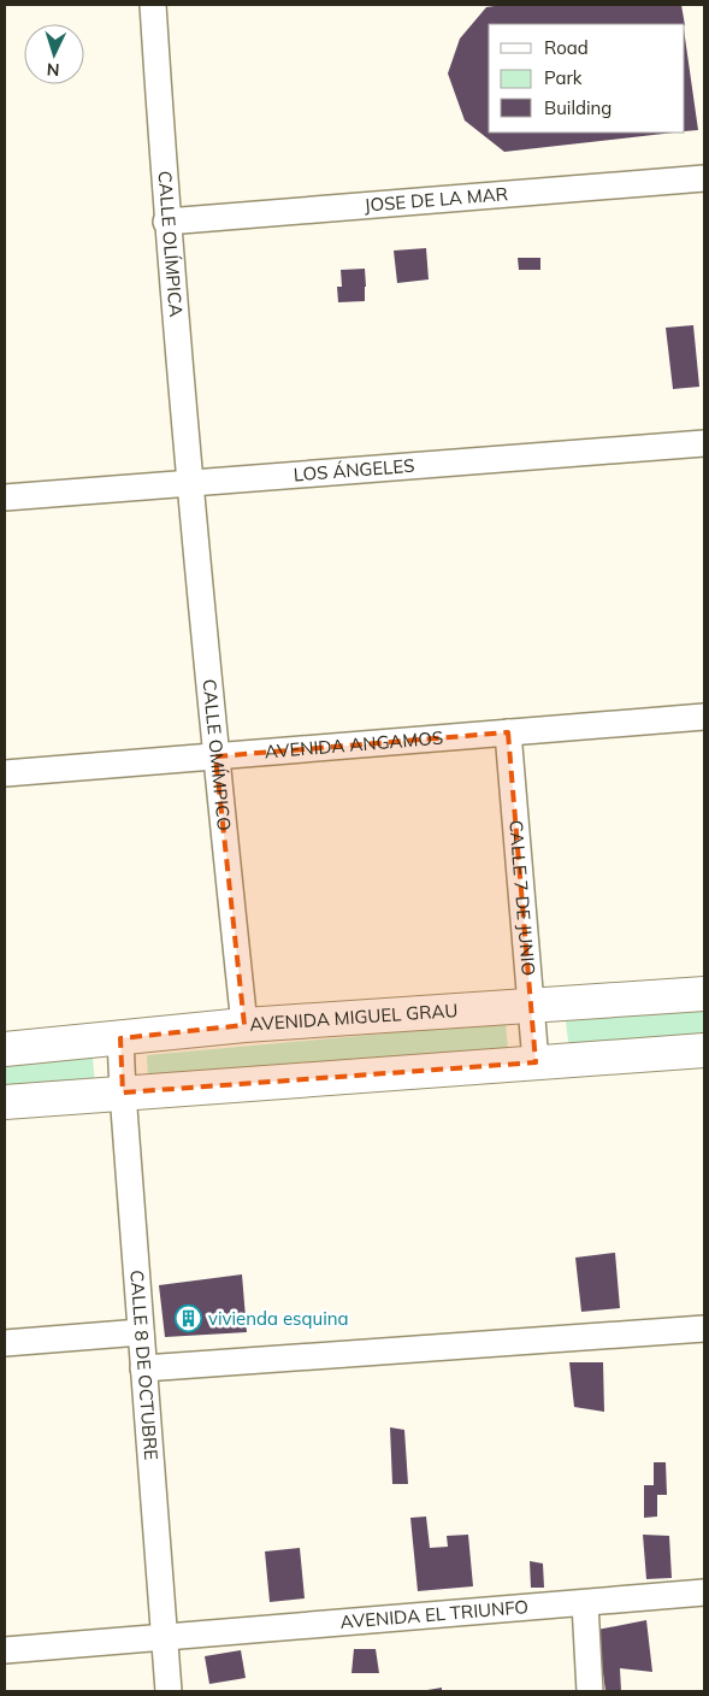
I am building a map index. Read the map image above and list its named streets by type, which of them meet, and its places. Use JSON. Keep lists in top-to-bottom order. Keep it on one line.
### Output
{"streets":{"street":["JOSE DE LA MAR","CALLE OLÍMPICA","LOS ÁNGELES","AVENIDA ANGAMOS","CALLE OMÍMPICO","CALLE 7 DE JUNIO","AVENIDA MIGUEL GRAU","CALLE 8 DE OCTUBRE","AVENIDA EL TRIUNFO"]},"crossings":[["JOSE DE LA MAR","CALLE OLÍMPICA"],["CALLE OLÍMPICA","LOS ÁNGELES"],["CALLE OLÍMPICA","CALLE OMÍMPICO"],["LOS ÁNGELES","CALLE OMÍMPICO"],["AVENIDA ANGAMOS","CALLE OMÍMPICO"],["AVENIDA ANGAMOS","CALLE 7 DE JUNIO"],["CALLE OMÍMPICO","AVENIDA MIGUEL GRAU"],["CALLE 7 DE JUNIO","AVENIDA MIGUEL GRAU"],["AVENIDA MIGUEL GRAU","CALLE 8 DE OCTUBRE"],["CALLE 8 DE OCTUBRE","AVENIDA EL TRIUNFO"]],"places":{"building":["vivienda esquina"]},"legend":["Road","Park","Building"],"north":"bottom"}
